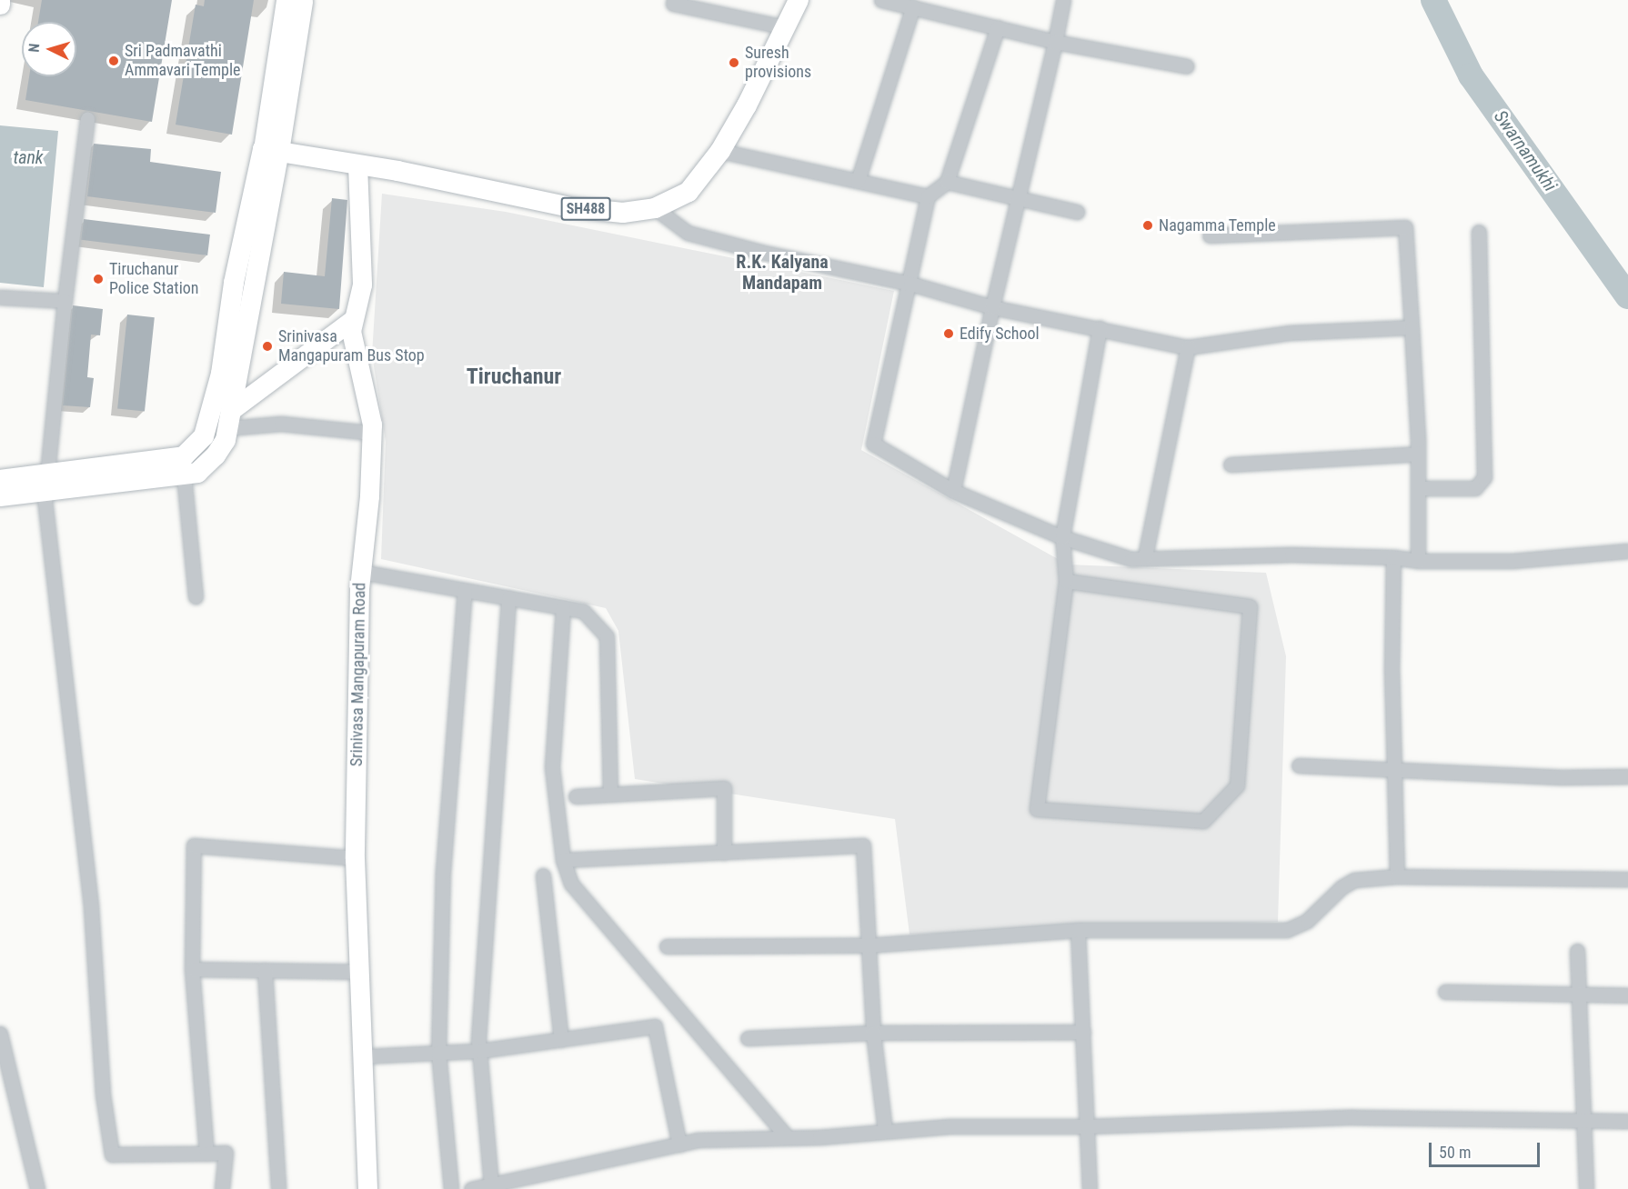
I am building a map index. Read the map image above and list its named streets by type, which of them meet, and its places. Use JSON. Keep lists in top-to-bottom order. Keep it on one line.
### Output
{"streets":{"main road":["SH488"],"street":["Srinivasa Mangapuram Road"]},"crossings":[["SH488","Srinivasa Mangapuram Road"]],"districts":["R.K. Kalyana Mandapam","Tiruchanur"],"water":["Swarnamukhi","tank"],"places":["Sri Padmavathi Ammavari Temple","Suresh provisions","Nagamma Temple","Tiruchanur Police Station","Edify School","Srinivasa Mangapuram Bus Stop"],"scale_bar":"50 m","north":"left"}
